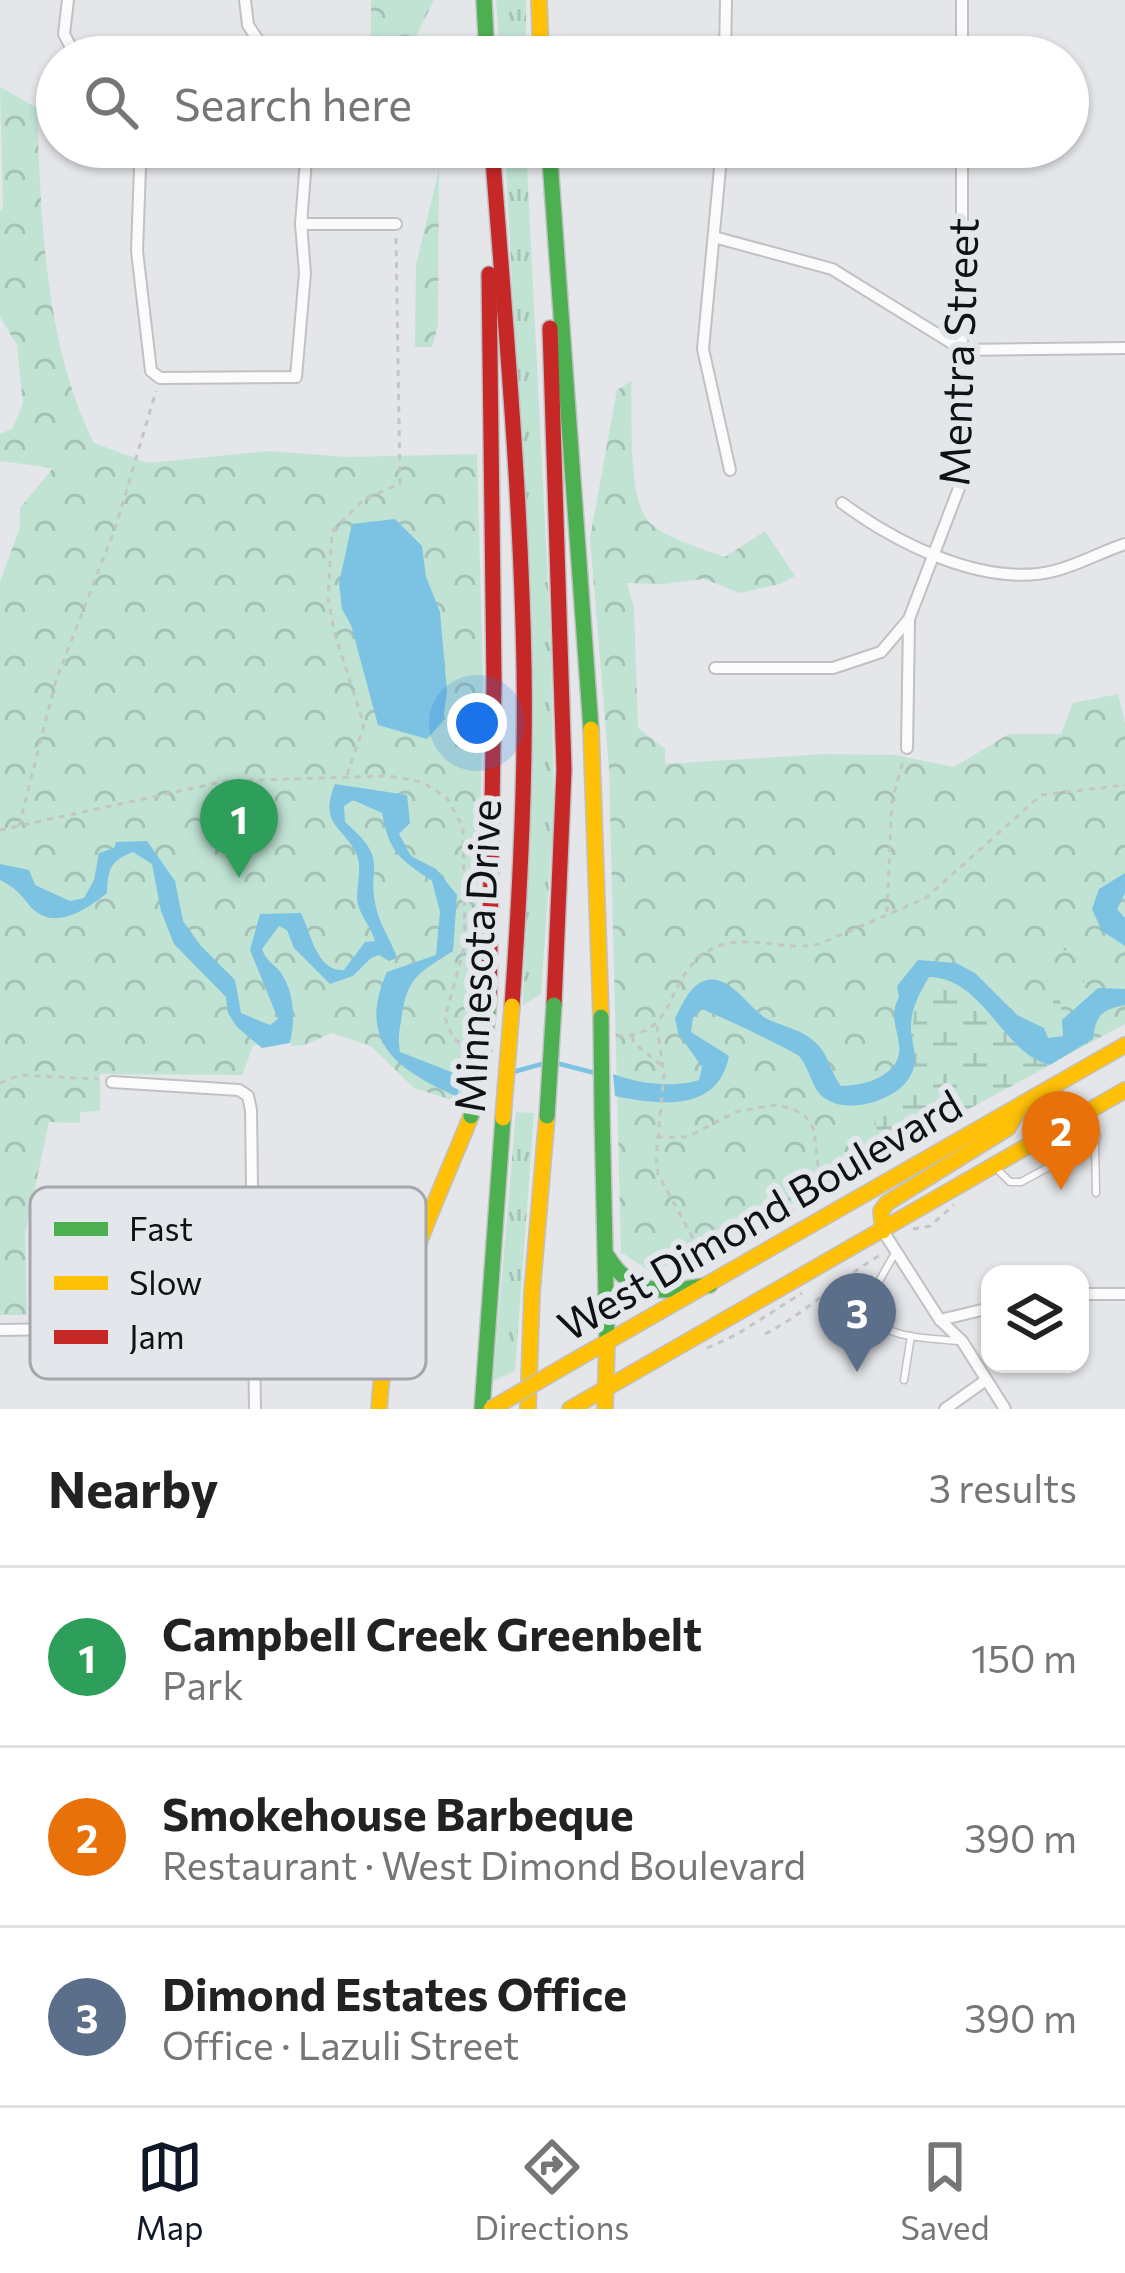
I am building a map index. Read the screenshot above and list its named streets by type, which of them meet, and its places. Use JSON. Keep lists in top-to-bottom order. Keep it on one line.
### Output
{"streets":{"main road":["Minnesota Drive","West Dimond Boulevard"],"street":["Mentra Street"]},"legend":["Fast","Slow","Jam"],"page":{"search":"Search here","pins":["1","2","3"],"heading":["Nearby","3 results"],"list":[{"mark":"1","name":"Campbell Creek Greenbelt","note":"Park","value":"150 m"},{"mark":"2","name":"Smokehouse Barbeque","note":"Restaurant · West Dimond Boulevard","value":"390 m"},{"mark":"3","name":"Dimond Estates Office","note":"Office · Lazuli Street","value":"390 m"}],"nav":["Map","Directions","Saved"]}}
